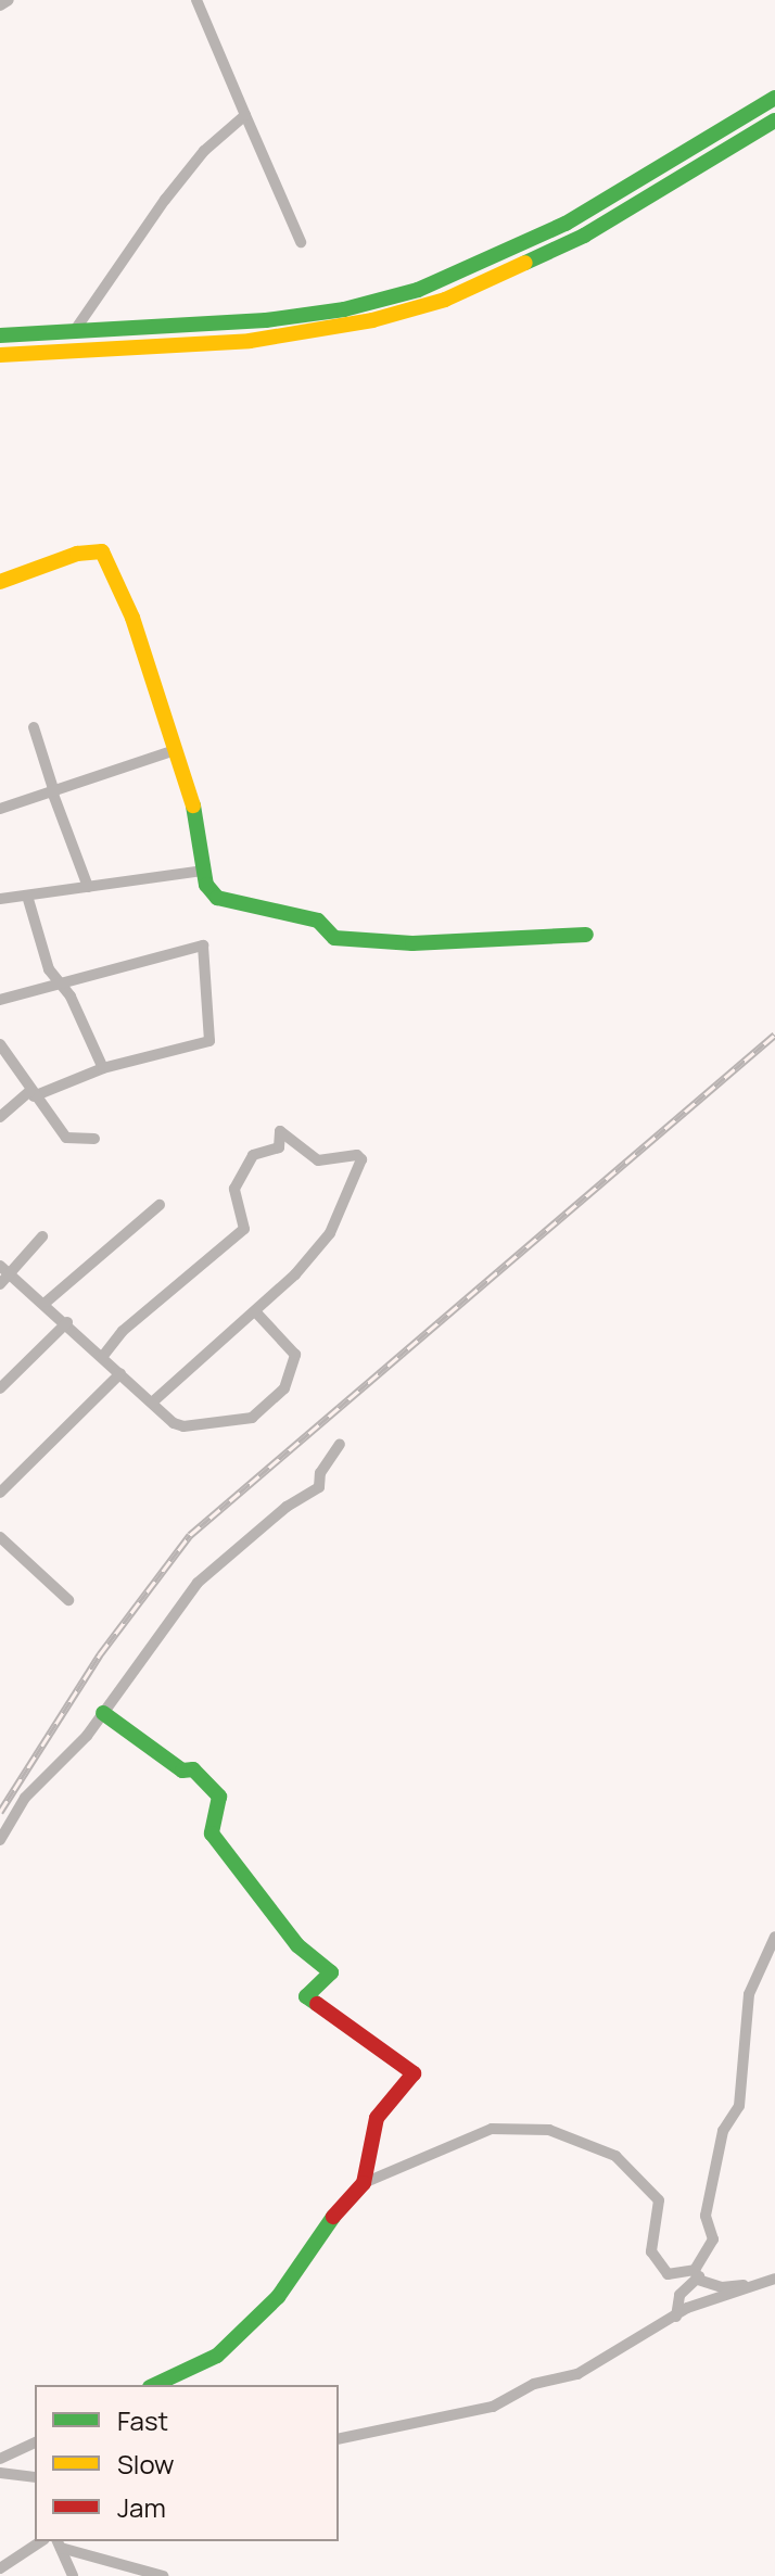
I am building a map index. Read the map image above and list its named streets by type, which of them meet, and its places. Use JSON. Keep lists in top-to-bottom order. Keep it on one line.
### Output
{"legend":["Fast","Slow","Jam"]}
